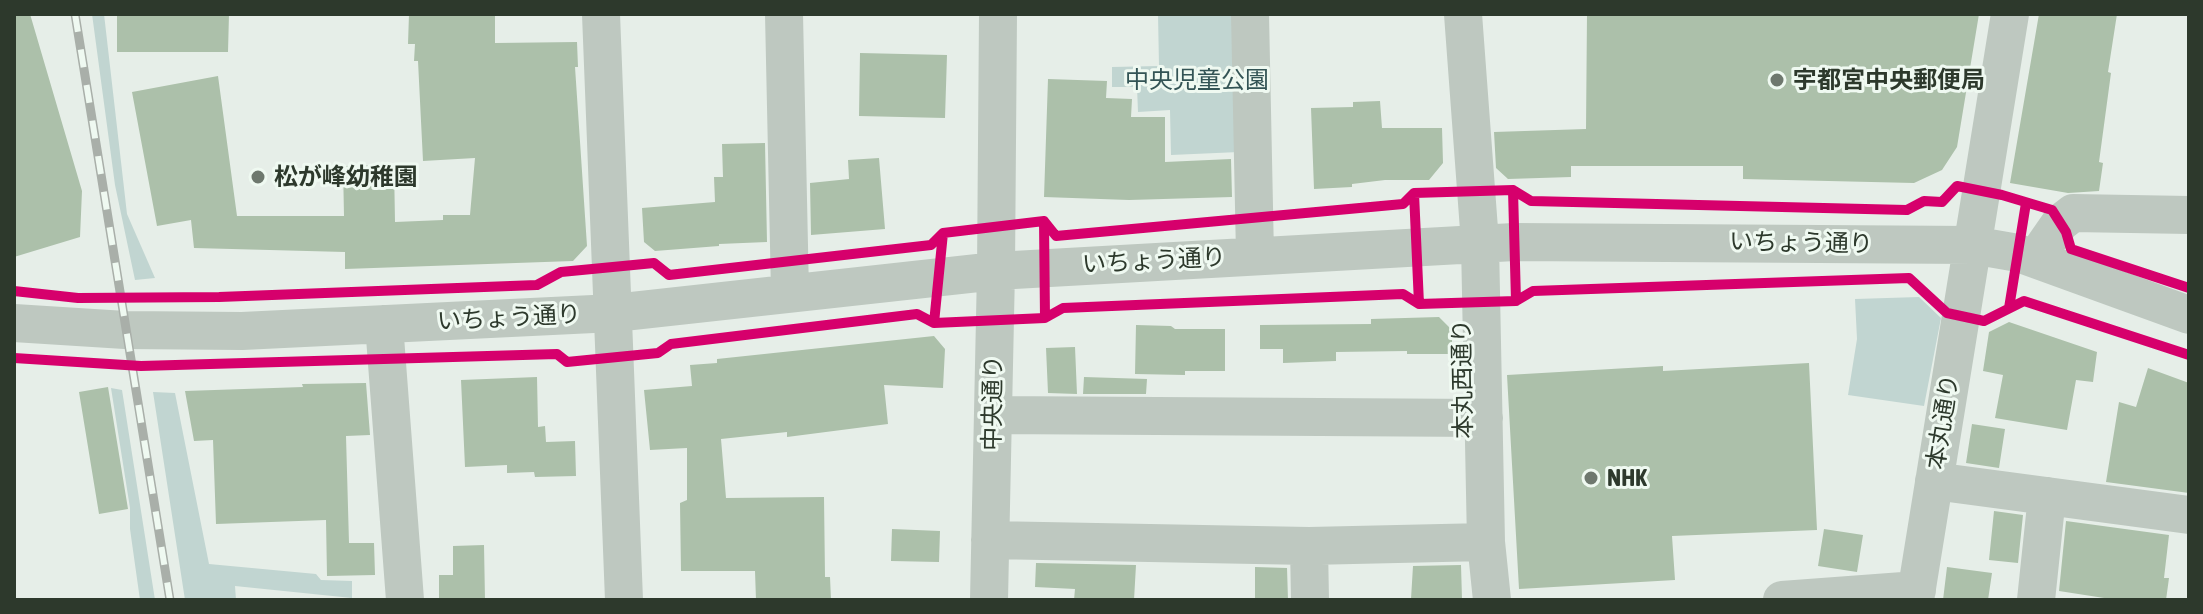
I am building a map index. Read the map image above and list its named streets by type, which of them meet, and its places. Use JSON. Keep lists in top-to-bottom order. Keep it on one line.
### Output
{"streets":{"street":["いちょう通り","本丸西通り","中央通り","本丸通り"]},"crossings":[["いちょう通り","本丸西通り"],["いちょう通り","中央通り"],["いちょう通り","本丸通り"]],"parks":["中央児童公園"],"places":["宇都宮中央郵便局","松が峰幼稚園","NHK"]}
